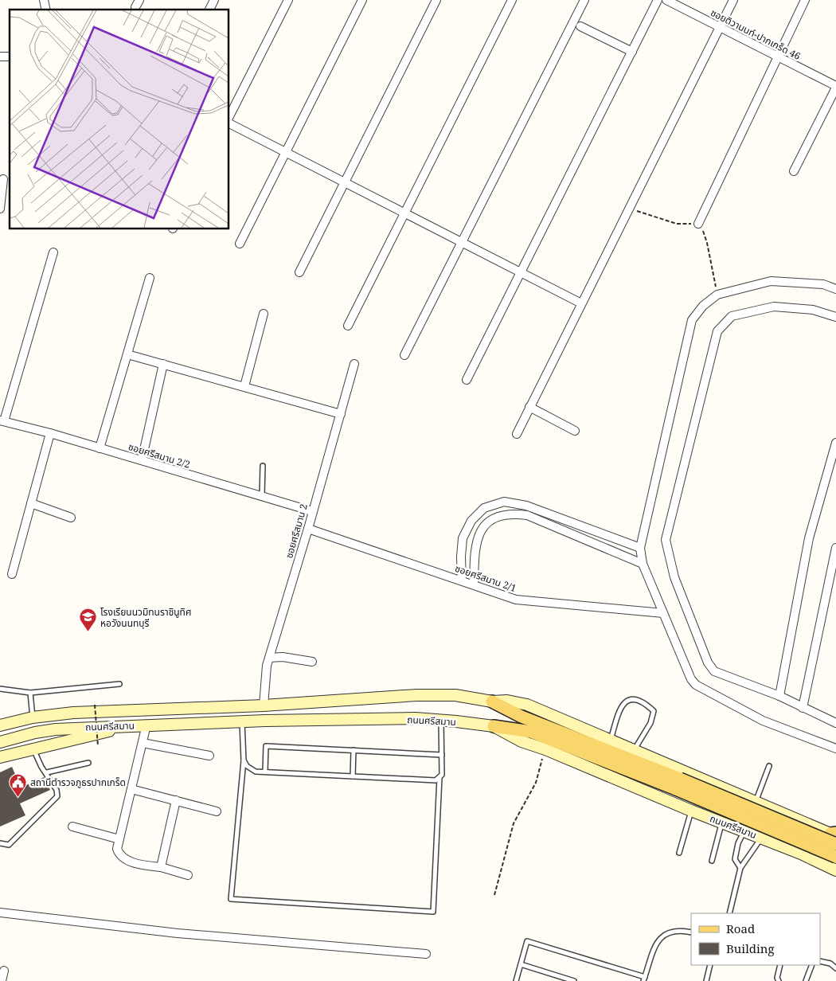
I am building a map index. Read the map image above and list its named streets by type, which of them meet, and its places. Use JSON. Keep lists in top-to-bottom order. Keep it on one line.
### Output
{"streets":{"main road":["ถนนศรีสมาน"],"street":["ซอยติวานนท์-ปากเกร็ด 46","ซอยศรีสมาน 2/2","ซอยศรีสมาน 2","ซอยศรีสมาน 2/1"]},"crossings":[["ซอยศรีสมาน 2/2","ซอยศรีสมาน 2"],["ซอยศรีสมาน 2","ซอยศรีสมาน 2/1"],["ซอยศรีสมาน 2","ถนนศรีสมาน"]],"places":{"school or university":["โรงเรียนนวมิทนราชินูทิศ หอวังนนทบุรี"],"public building":["สถานีตำรวจภูธรปากเกร็ด"]},"legend":["Road","Building"]}
